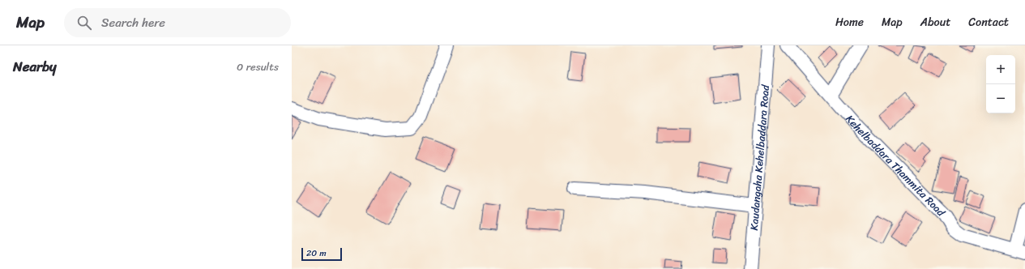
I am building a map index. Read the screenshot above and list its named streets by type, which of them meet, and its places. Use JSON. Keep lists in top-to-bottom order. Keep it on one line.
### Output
{"streets":{"street":["Kaudangaha Kehelbaddara Road","Kehelbaddara Thammita Road"]},"scale_bar":"20 m","page":{"header":"Map","search":"Search here","nav":["Home","Map","About","Contact"],"heading":["Nearby","0 results"],"map_buttons":["+","−"],"scale":"20 m"}}
